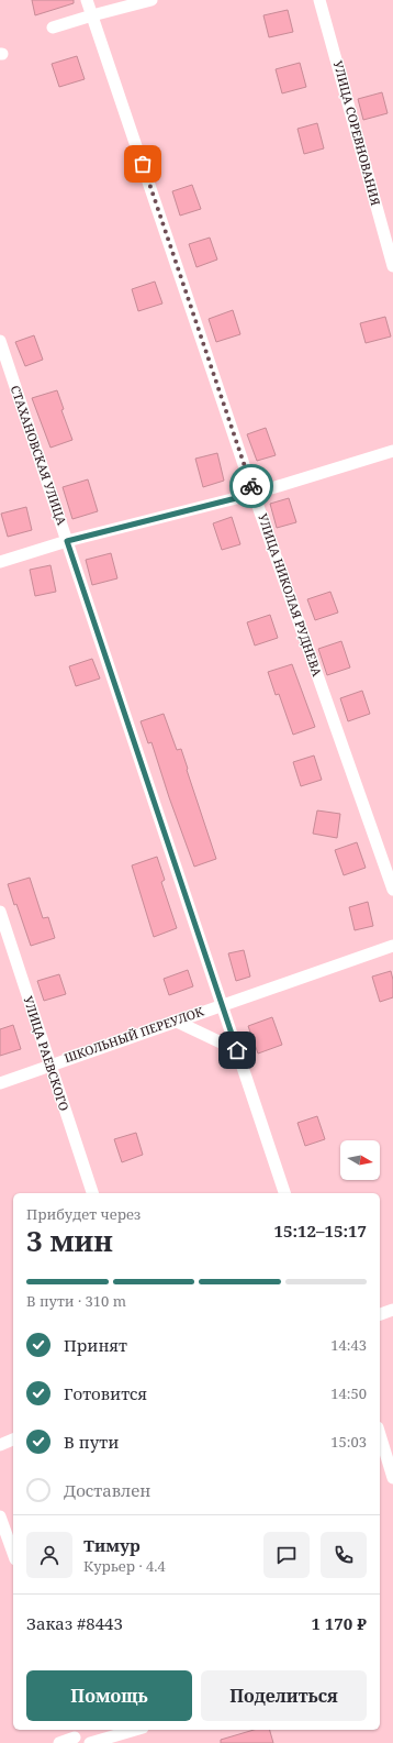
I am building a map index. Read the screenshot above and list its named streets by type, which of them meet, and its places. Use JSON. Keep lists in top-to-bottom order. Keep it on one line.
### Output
{"streets":{"street":["УЛИЦА СОРЕВНОВАНИЯ","СТАХАНОВСКАЯ УЛИЦА","УЛИЦА НИКОЛАЯ РУДНЕВА","ШКОЛЬНЫЙ ПЕРЕУЛОК","УЛИЦА РАЕВСКОГО"]},"crossings":[["СТАХАНОВСКАЯ УЛИЦА","ШКОЛЬНЫЙ ПЕРЕУЛОК"],["ШКОЛЬНЫЙ ПЕРЕУЛОК","УЛИЦА РАЕВСКОГО"]],"north":"right","page":{"heading":["3 мин","Прибудет через","15:12–15:17"],"panel":["Тимур","Курьер · 4.4","Заказ #8443","1 170 ₽"],"bar":"В пути · 310 m","list":[["Принят","14:43"],["Готовится","14:50"],["В пути","15:03"],"Доставлен"],"buttons":["Помощь","Поделиться"]}}
